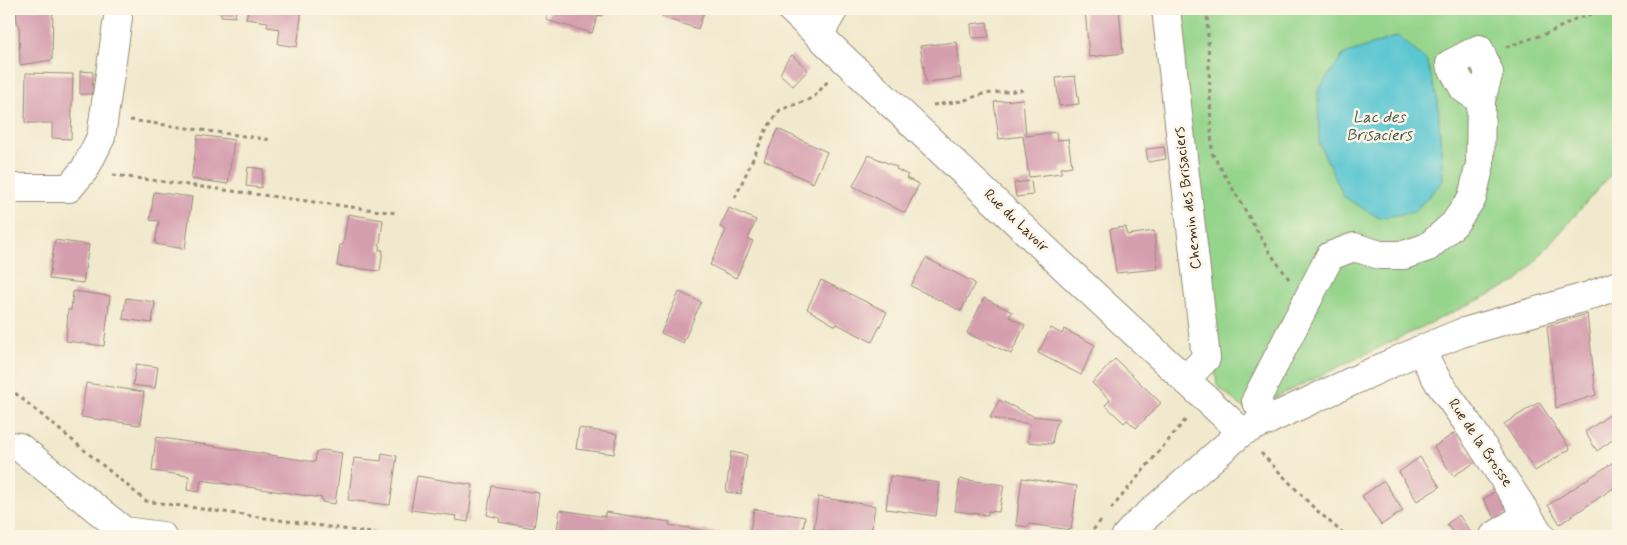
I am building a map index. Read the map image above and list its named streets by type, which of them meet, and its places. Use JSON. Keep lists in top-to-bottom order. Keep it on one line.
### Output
{"streets":{"street":["Chemin des Brisaciers","Rue du Lavoir","Rue de la Brosse"]},"crossings":[["Chemin des Brisaciers","Rue du Lavoir"]],"water":["Lac des Brisaciers"]}
